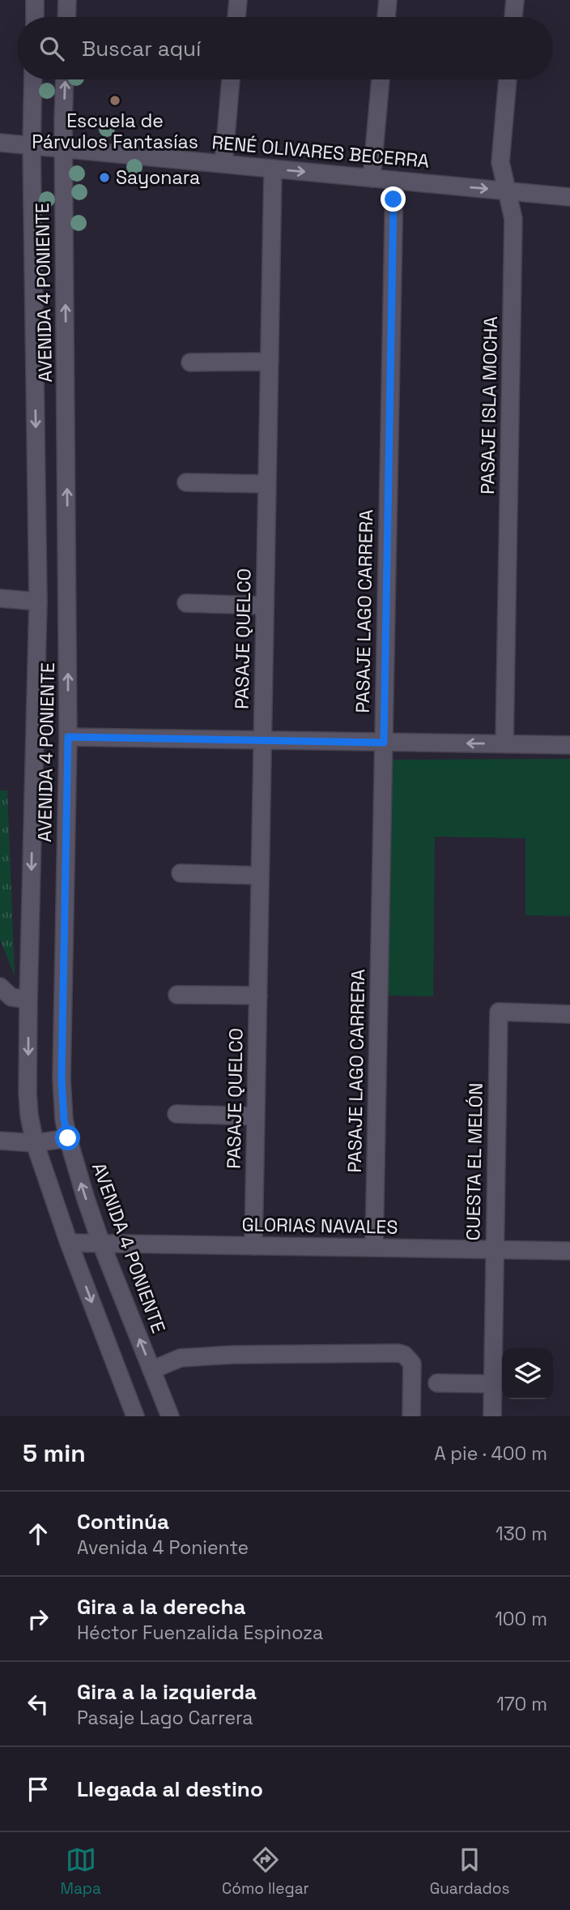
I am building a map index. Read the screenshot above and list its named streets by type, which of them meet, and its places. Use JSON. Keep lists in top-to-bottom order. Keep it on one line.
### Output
{"streets":{"street":["RENÉ OLIVARES BECERRA","AVENIDA 4 PONIENTE","PASAJE ISLA MOCHA","PASAJE LAGO CARRERA","PASAJE QUELCO","CUESTA EL MELÓN","GLORIAS NAVALES"]},"crossings":[["RENÉ OLIVARES BECERRA","AVENIDA 4 PONIENTE"],["RENÉ OLIVARES BECERRA","PASAJE ISLA MOCHA"],["RENÉ OLIVARES BECERRA","PASAJE LAGO CARRERA"],["RENÉ OLIVARES BECERRA","PASAJE QUELCO"],["AVENIDA 4 PONIENTE","GLORIAS NAVALES"],["PASAJE LAGO CARRERA","GLORIAS NAVALES"],["PASAJE QUELCO","GLORIAS NAVALES"],["CUESTA EL MELÓN","GLORIAS NAVALES"]],"one_way":["RENÉ OLIVARES BECERRA"],"places":["Escuela de Párvulos Fantasías","Sayonara"],"page":{"search":"Buscar aquí","heading":["5 min","A pie · 400 m"],"list":[["Continúa","Avenida 4 Poniente","130 m"],["Gira a la derecha","Héctor Fuenzalida Espinoza","100 m"],["Gira a la izquierda","Pasaje Lago Carrera","170 m"],"Llegada al destino"],"nav":["Mapa","Cómo llegar","Guardados"]}}
